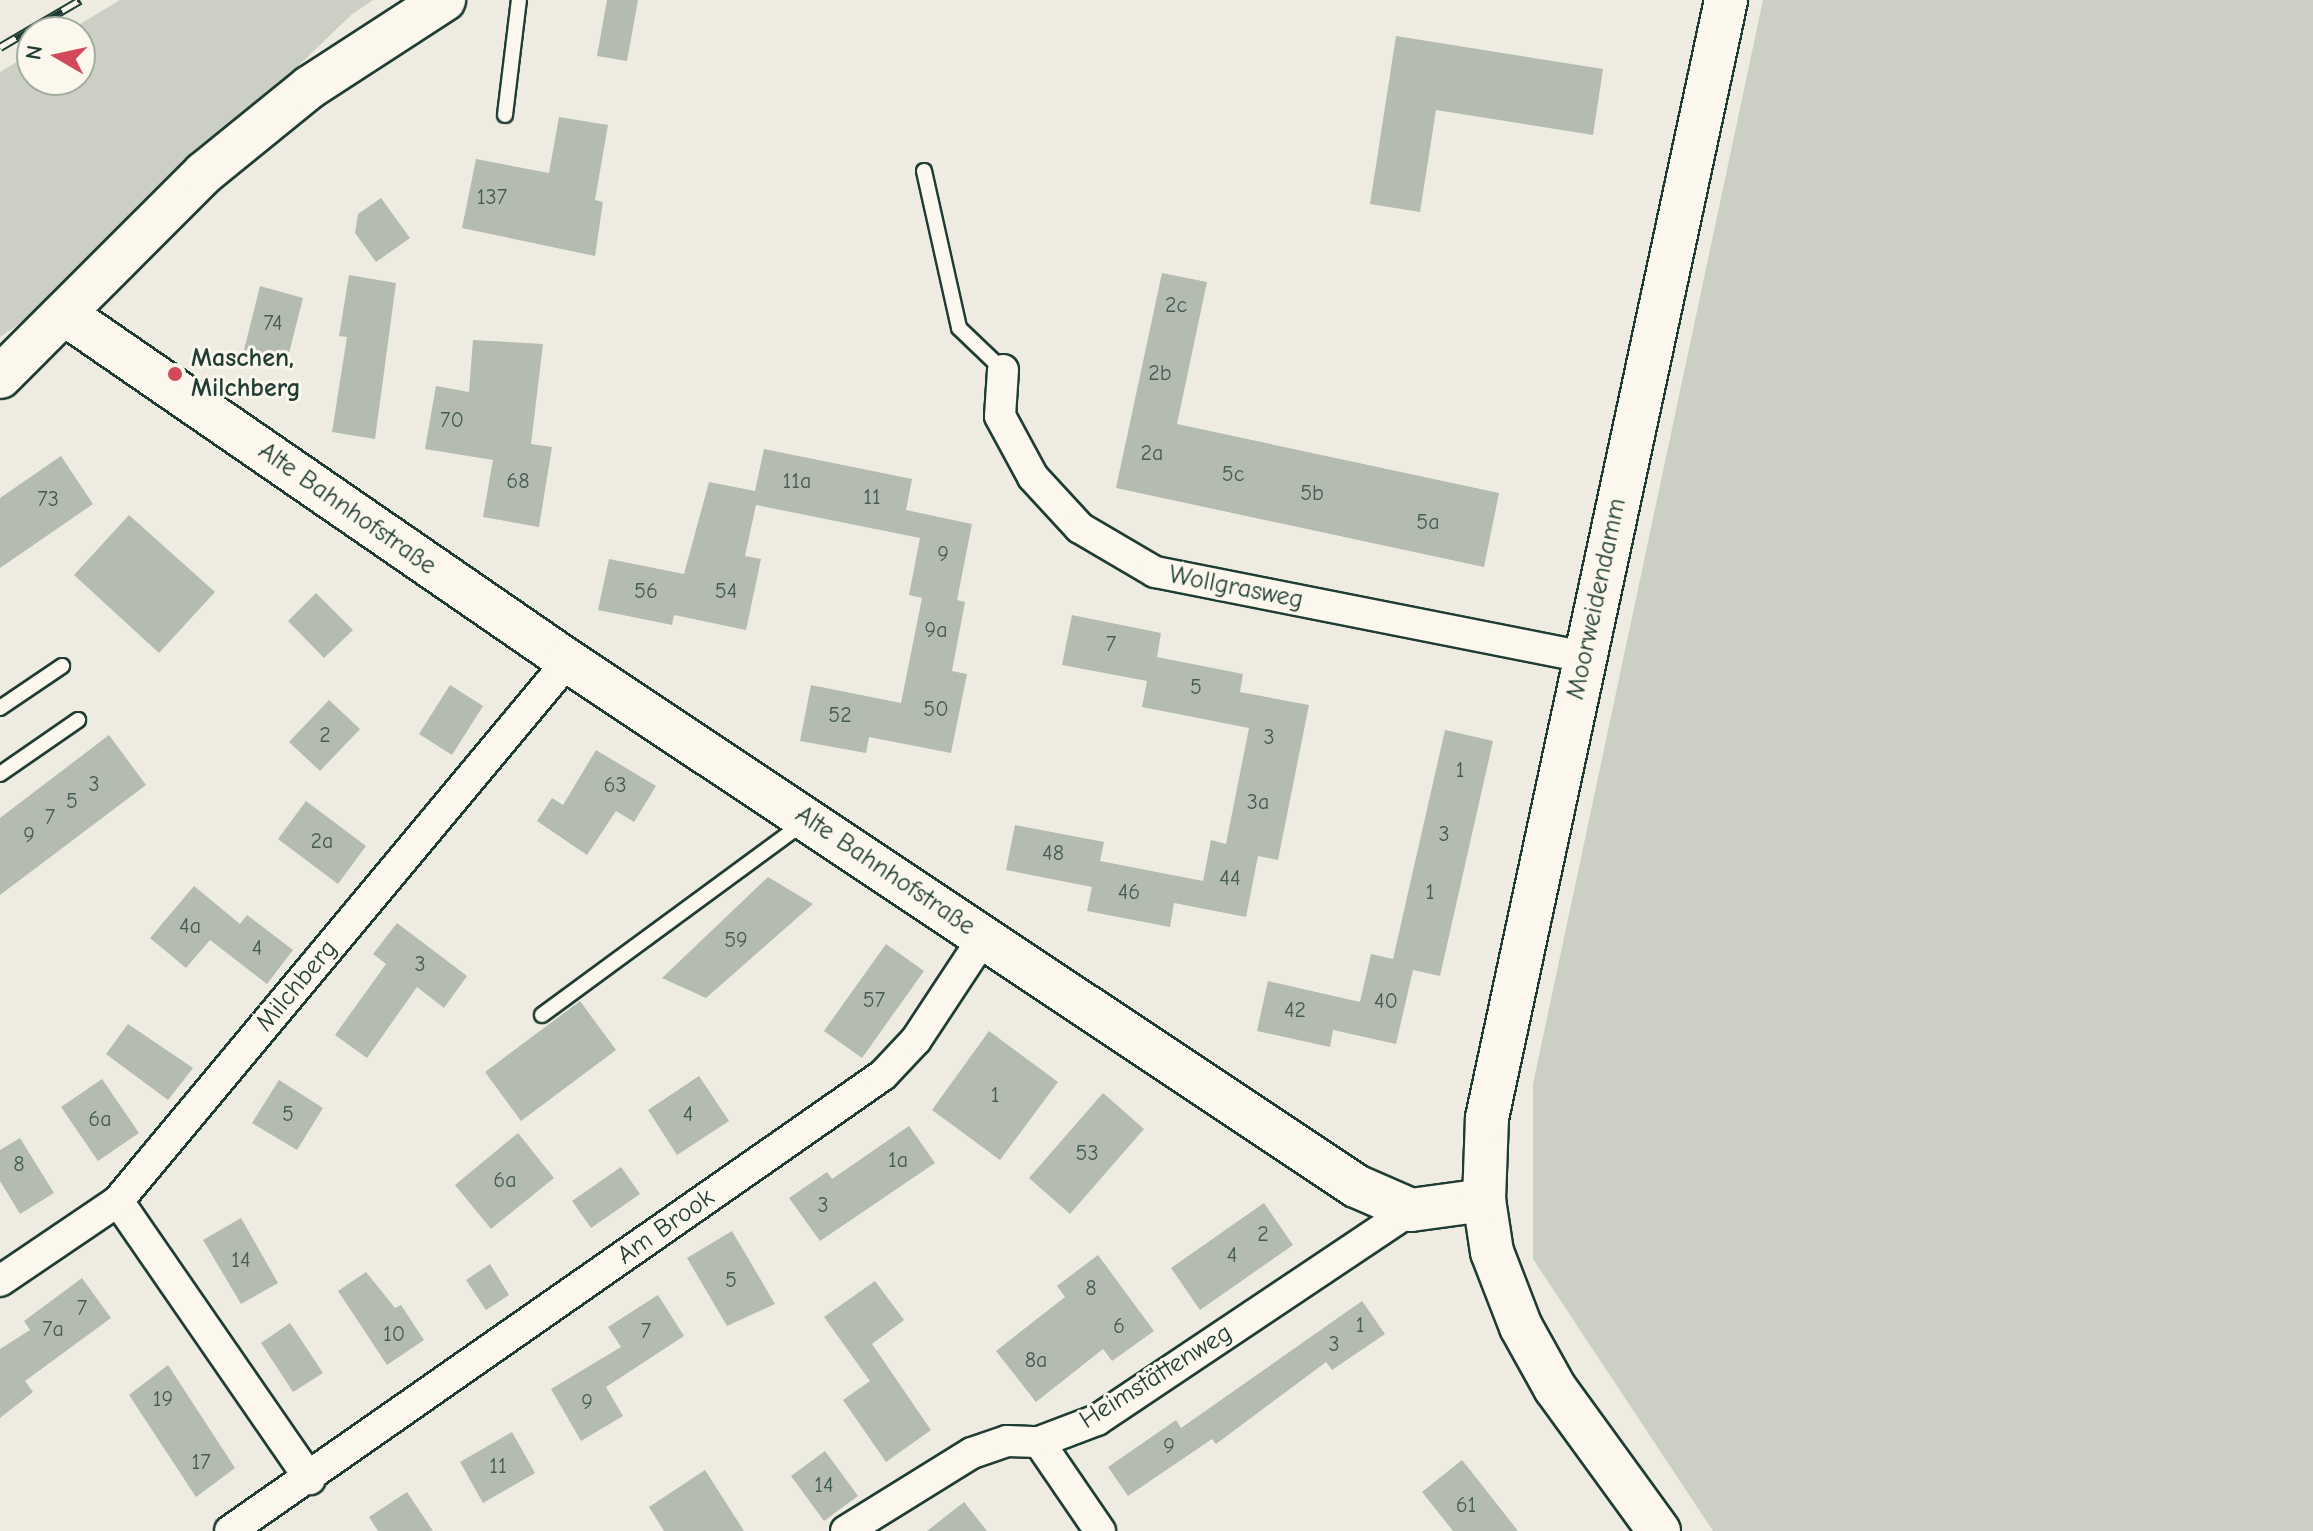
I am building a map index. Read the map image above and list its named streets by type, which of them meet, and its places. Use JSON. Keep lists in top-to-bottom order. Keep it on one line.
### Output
{"streets":{"street":["Alte Bahnhofstraße","Wollgrasweg","Moorweidendamm","Milchberg","Am Brook","Heimstättenweg"]},"crossings":[["Alte Bahnhofstraße","Milchberg"],["Alte Bahnhofstraße","Am Brook"],["Alte Bahnhofstraße","Heimstättenweg"],["Wollgrasweg","Moorweidendamm"]],"places":["Maschen, Milchberg"],"house_numbers":["137","2c","74","2b","70","2a","5c","68","11a","5b","11","73","5a","9","56","54","9a","7","5","50","52","2","3","1","3","63","5","3a","7","3","9","2a","48","44","46","1","4a","59","4","3","57","40","42","1","5","4","6a","53","1a","8","6a","3","2","4","14","5","8","7","1","6","7a","7","10","3","8a","19","9","9","17","11","14","61"],"north":"left"}
